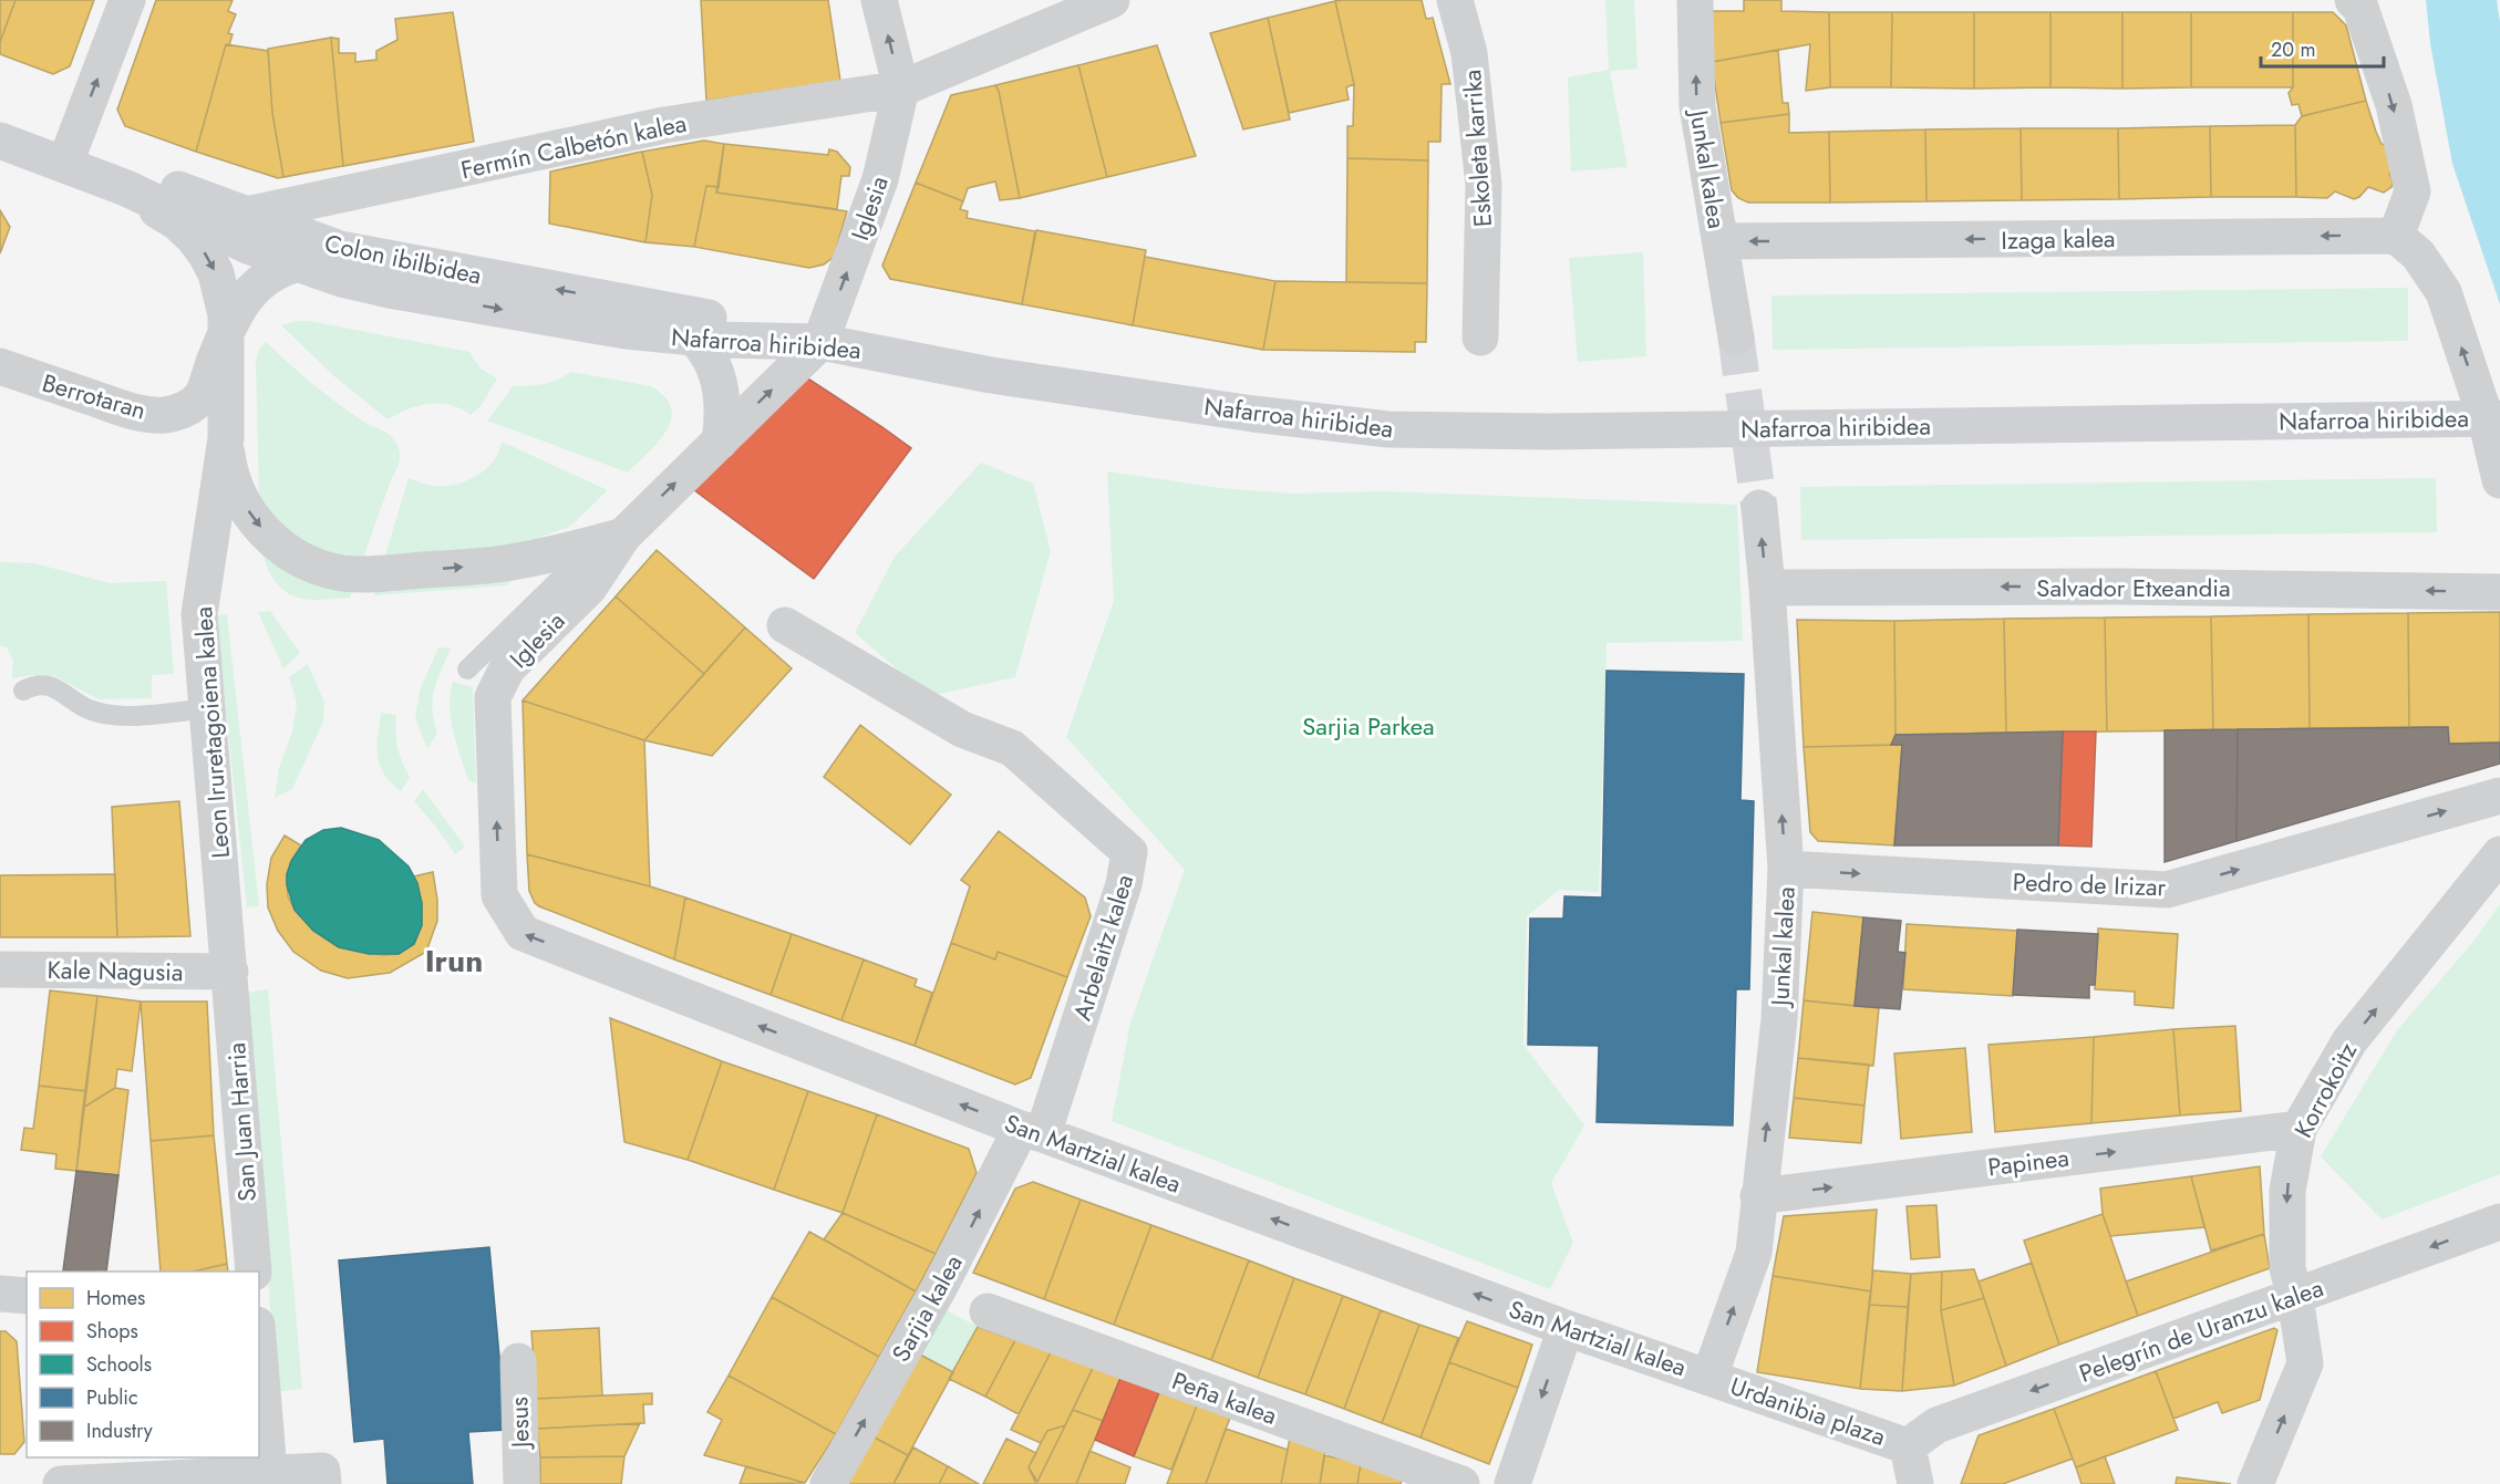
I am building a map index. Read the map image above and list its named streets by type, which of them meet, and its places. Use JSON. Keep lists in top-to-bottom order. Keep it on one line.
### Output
{"streets":{"main road":["Colon ibilbidea","Nafarroa hiribidea"],"street":["Fermín Calbetón kalea","Eskoleta karrika","Junkal kalea","Iglesia","Izaga kalea","Berrotaran","Salvador Etxeandia","Leon Iruretagoiena kalea","Pedro de Irizar","Arbelaitz kalea","Kale Nagusia","Korrokoitz","San Juan Harria","San Martzial kalea","Papinea","Sarjia kalea","Pelegrín de Uranzu kalea","Peña kalea","Urdanibia plaza","Jesus"]},"crossings":[["Fermín Calbetón kalea","Iglesia"],["Fermín Calbetón kalea","Colon ibilbidea"],["Junkal kalea","Izaga kalea"],["Junkal kalea","Salvador Etxeandia"],["Junkal kalea","Pedro de Irizar"],["Junkal kalea","San Martzial kalea"],["Junkal kalea","Papinea"],["Junkal kalea","Urdanibia plaza"],["Iglesia","Colon ibilbidea"],["Iglesia","Nafarroa hiribidea"],["Iglesia","San Martzial kalea"],["Colon ibilbidea","Nafarroa hiribidea"],["Colon ibilbidea","Leon Iruretagoiena kalea"],["Nafarroa hiribidea","Leon Iruretagoiena kalea"],["Berrotaran","Leon Iruretagoiena kalea"],["Leon Iruretagoiena kalea","Kale Nagusia"],["Leon Iruretagoiena kalea","San Juan Harria"],["Arbelaitz kalea","San Martzial kalea"],["Arbelaitz kalea","Sarjia kalea"],["Kale Nagusia","San Juan Harria"],["Korrokoitz","Papinea"],["Korrokoitz","Pelegrín de Uranzu kalea"],["San Martzial kalea","Sarjia kalea"],["San Martzial kalea","Urdanibia plaza"],["Pelegrín de Uranzu kalea","Urdanibia plaza"]],"one_way":["Junkal kalea","Iglesia","Izaga kalea","Salvador Etxeandia","Pedro de Irizar","San Martzial kalea","Papinea","Sarjia kalea","Pelegrín de Uranzu kalea"],"districts":["Irun"],"parks":["Sarjia Parkea"],"legend":["Homes","Shops","Schools","Public","Industry"],"scale_bar":"20 m"}
